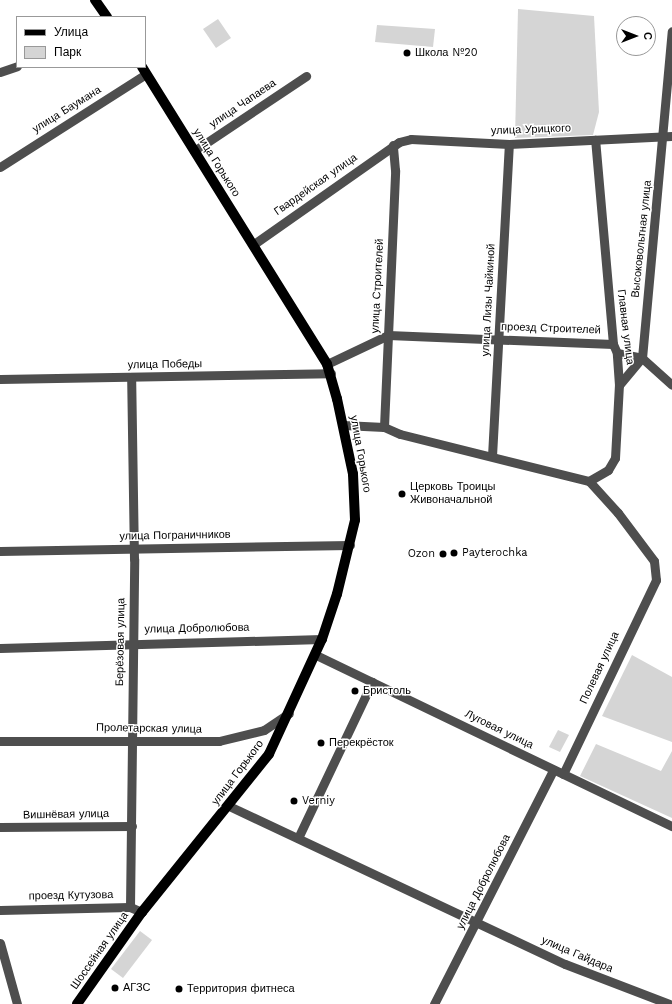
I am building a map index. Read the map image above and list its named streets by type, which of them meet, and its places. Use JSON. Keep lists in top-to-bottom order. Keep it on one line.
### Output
{"streets":{"main road":["улица Горького","Шоссейная улица"],"street":["улица Чапаева","улица Баумана","улица Урицкого","Гвардейская улица","Высоковольтная улица","улица Строителей","улица Лизы Чайкиной","Главная улица","проезд Строителей","улица Победы","улица Пограничников","улица Добролюбова","Берёзовая улица","Полевая улица","Пролетарская улица","Луговая улица","Вишнёвая улица","проезд Кутузова","улица Гайдара"]},"crossings":[["улица Чапаева","улица Горького"],["улица Баумана","улица Горького"],["улица Урицкого","Гвардейская улица"],["улица Урицкого","Высоковольтная улица"],["улица Урицкого","улица Строителей"],["улица Урицкого","улица Лизы Чайкиной"],["улица Урицкого","Главная улица"],["улица Горького","Гвардейская улица"],["улица Горького","проезд Строителей"],["улица Горького","улица Победы"],["улица Горького","улица Пограничников"],["улица Горького","улица Добролюбова"],["улица Горького","Пролетарская улица"],["улица Горького","Луговая улица"],["улица Горького","проезд Кутузова"],["улица Горького","Шоссейная улица"],["улица Горького","улица Гайдара"],["Гвардейская улица","улица Строителей"],["улица Строителей","проезд Строителей"],["улица Лизы Чайкиной","проезд Строителей"],["Главная улица","проезд Строителей"],["Главная улица","Полевая улица"],["улица Победы","Берёзовая улица"],["улица Пограничников","Берёзовая улица"],["улица Добролюбова","Берёзовая улица"],["улица Добролюбова","Луговая улица"],["улица Добролюбова","улица Гайдара"],["Берёзовая улица","Пролетарская улица"],["Берёзовая улица","Вишнёвая улица"],["Берёзовая улица","проезд Кутузова"],["Полевая улица","Луговая улица"],["проезд Кутузова","Шоссейная улица"]],"places":["Школа №20","Церковь Троицы Живоначальной","Payterochka","Ozon","Бристоль","Перекрёсток","Verniy","АГЗС","Территория фитнеса"],"legend":["Улица","Парк"],"north":"right"}
